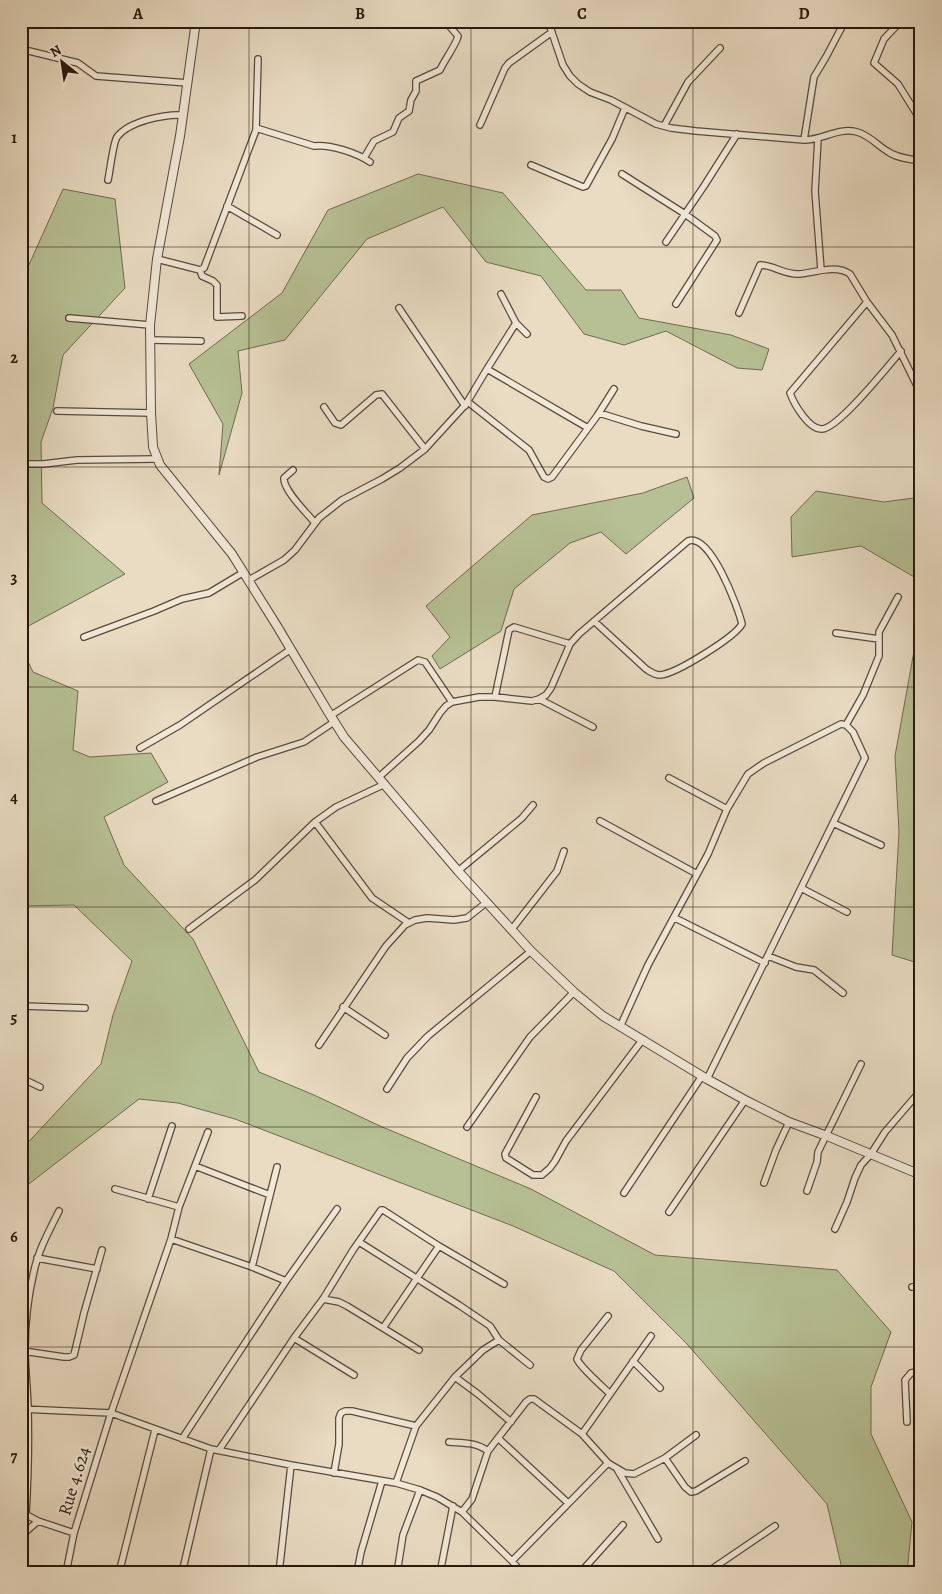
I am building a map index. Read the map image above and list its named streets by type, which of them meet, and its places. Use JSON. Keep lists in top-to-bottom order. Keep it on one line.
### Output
{"streets":{"street":["Rue 4.624"]},"north":"top left","grid":{"columns":["A","B","C","D"],"rows":["1","2","3","4","5","6","7"]}}
